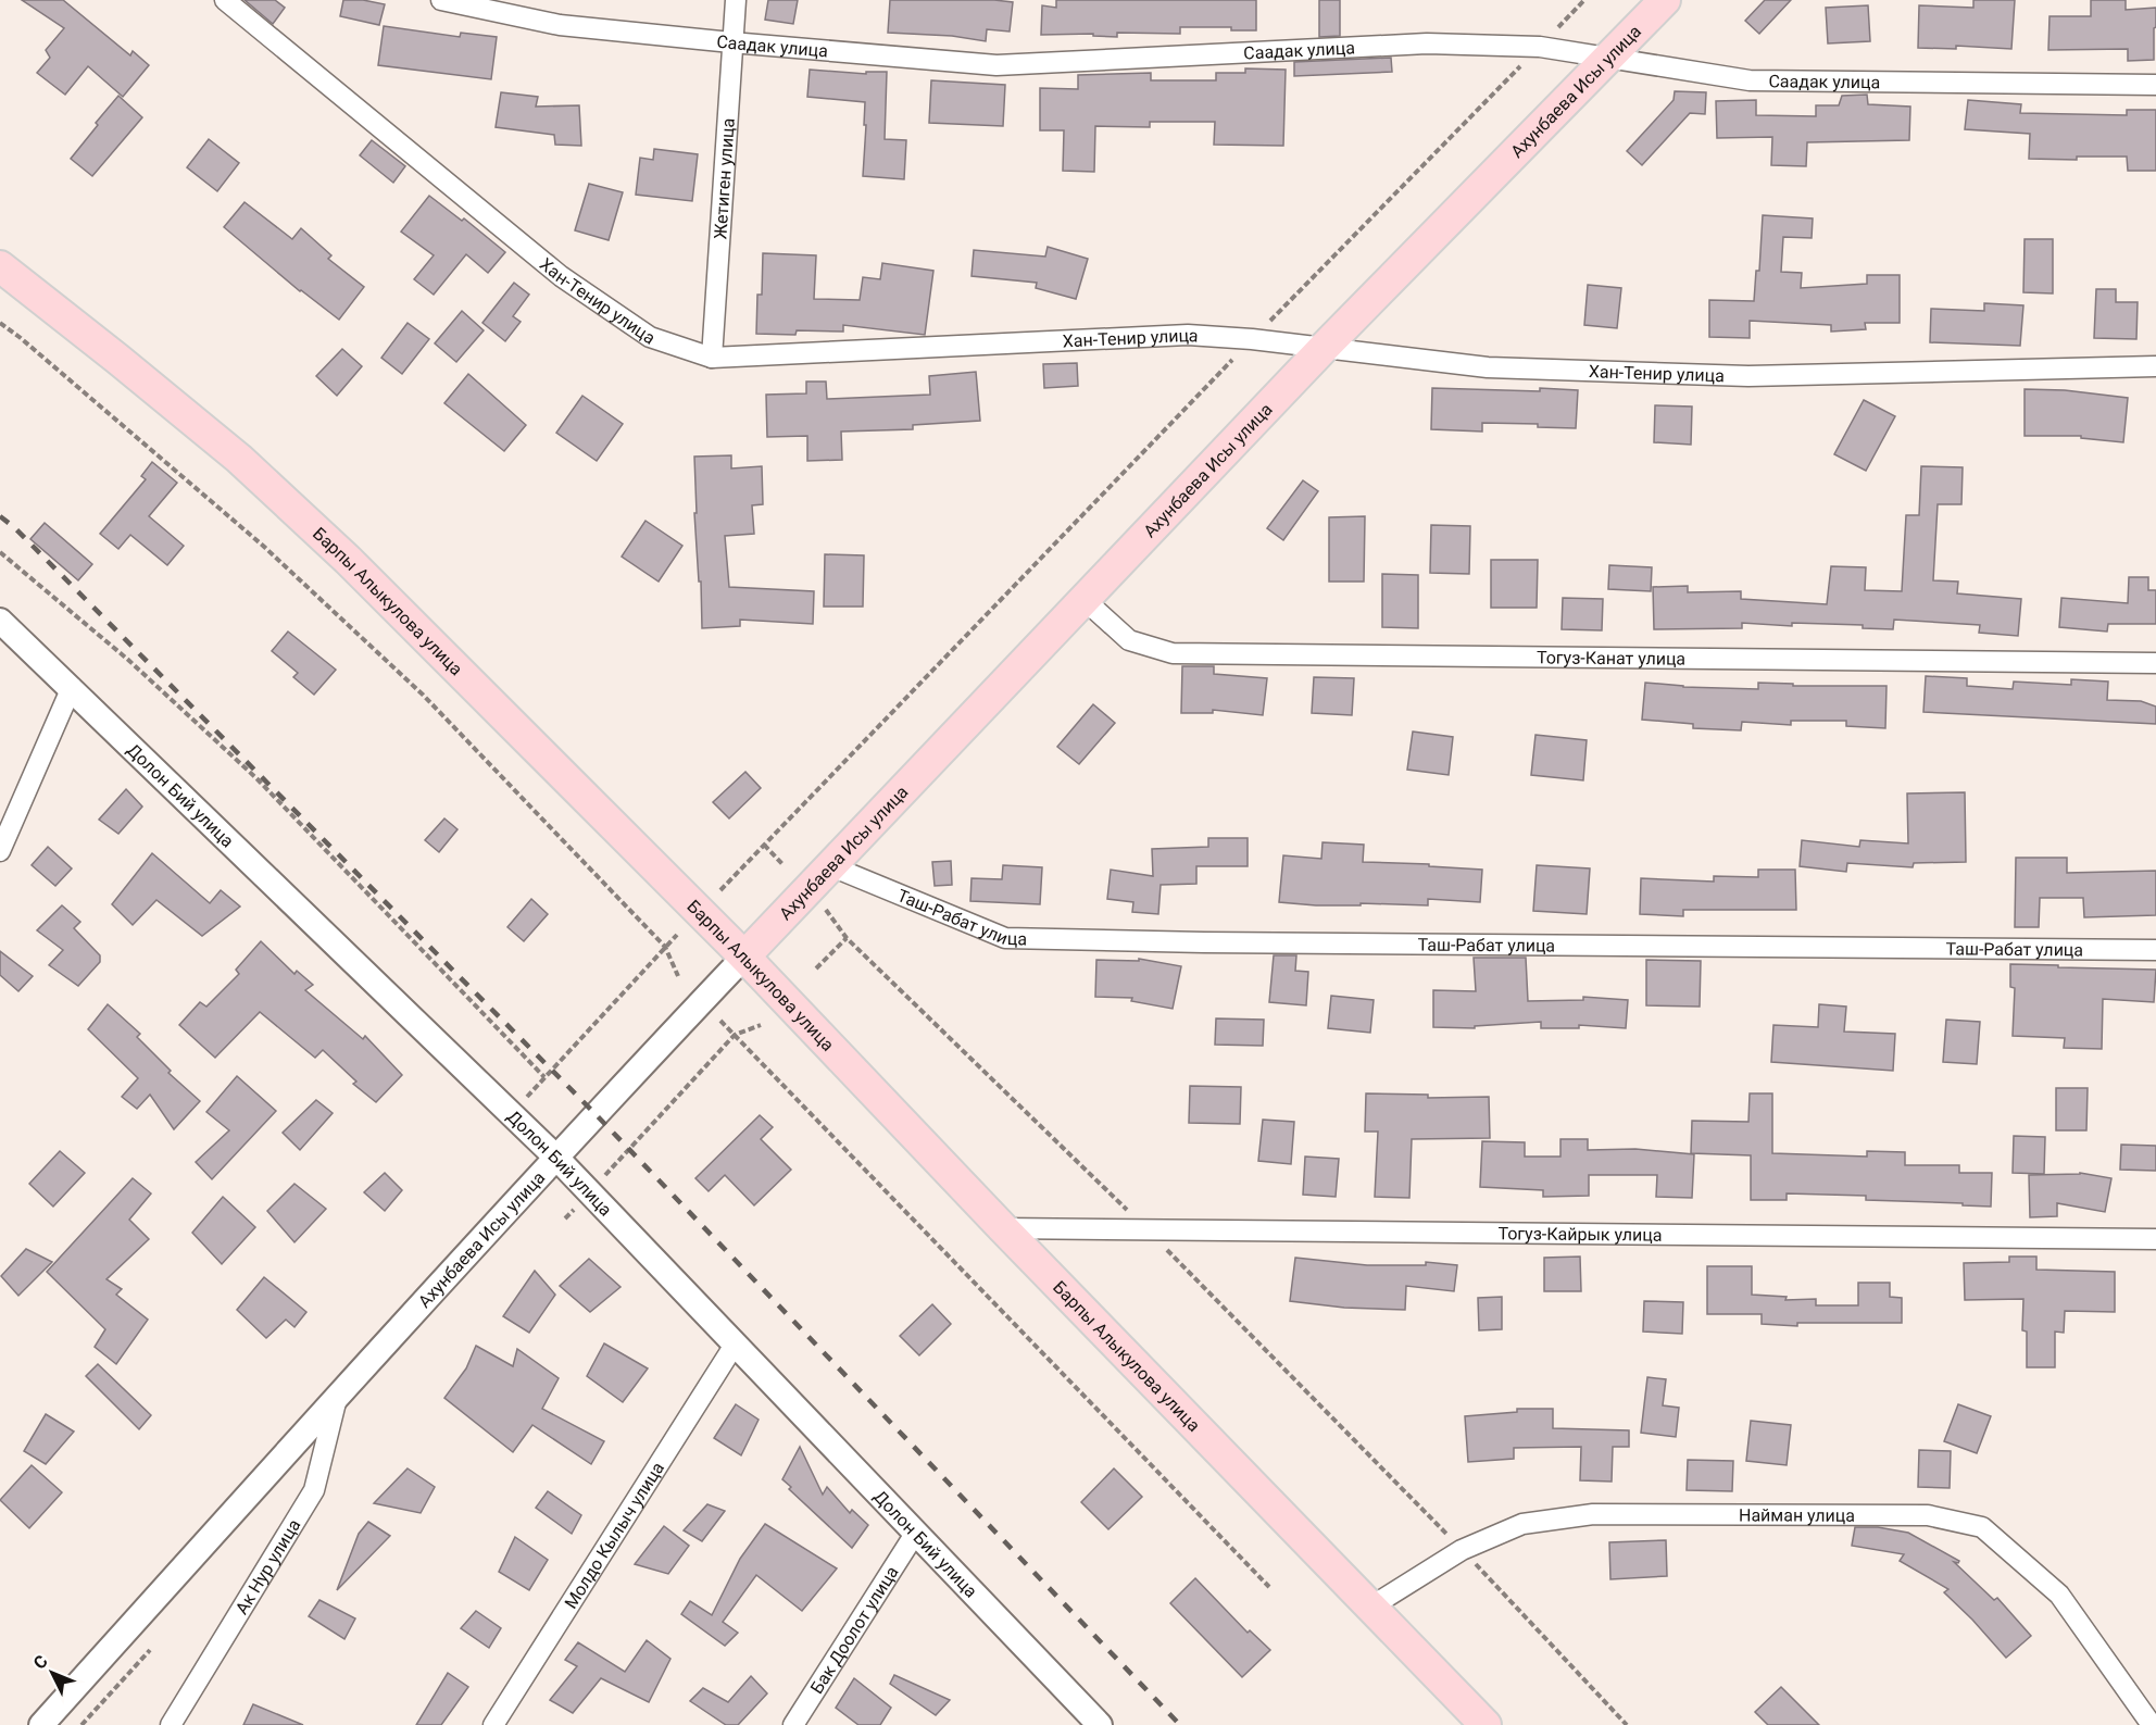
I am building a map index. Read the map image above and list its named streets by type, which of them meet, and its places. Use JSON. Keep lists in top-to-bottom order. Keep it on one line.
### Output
{"streets":{"main road":["Ахунбаева Исы улица","Барпы Алыкулова улица"],"street":["Саадак улица","Жетиген улица","Хан-Тенир улица","Тогуз-Канат улица","Долон Бий улица","Таш-Рабат улица","Тогуз-Кайрык улица","Найман улица","Молдо Кылыч улица","Ак Нур улица","Бак Доолот улица"]},"crossings":[["Саадак улица","Ахунбаева Исы улица"],["Саадак улица","Жетиген улица"],["Ахунбаева Исы улица","Хан-Тенир улица"],["Ахунбаева Исы улица","Барпы Алыкулова улица"],["Ахунбаева Исы улица","Тогуз-Канат улица"],["Ахунбаева Исы улица","Долон Бий улица"],["Ахунбаева Исы улица","Таш-Рабат улица"],["Ахунбаева Исы улица","Ак Нур улица"],["Жетиген улица","Хан-Тенир улица"],["Барпы Алыкулова улица","Тогуз-Кайрык улица"],["Барпы Алыкулова улица","Найман улица"],["Долон Бий улица","Молдо Кылыч улица"],["Долон Бий улица","Бак Доолот улица"]],"north":"top left"}
